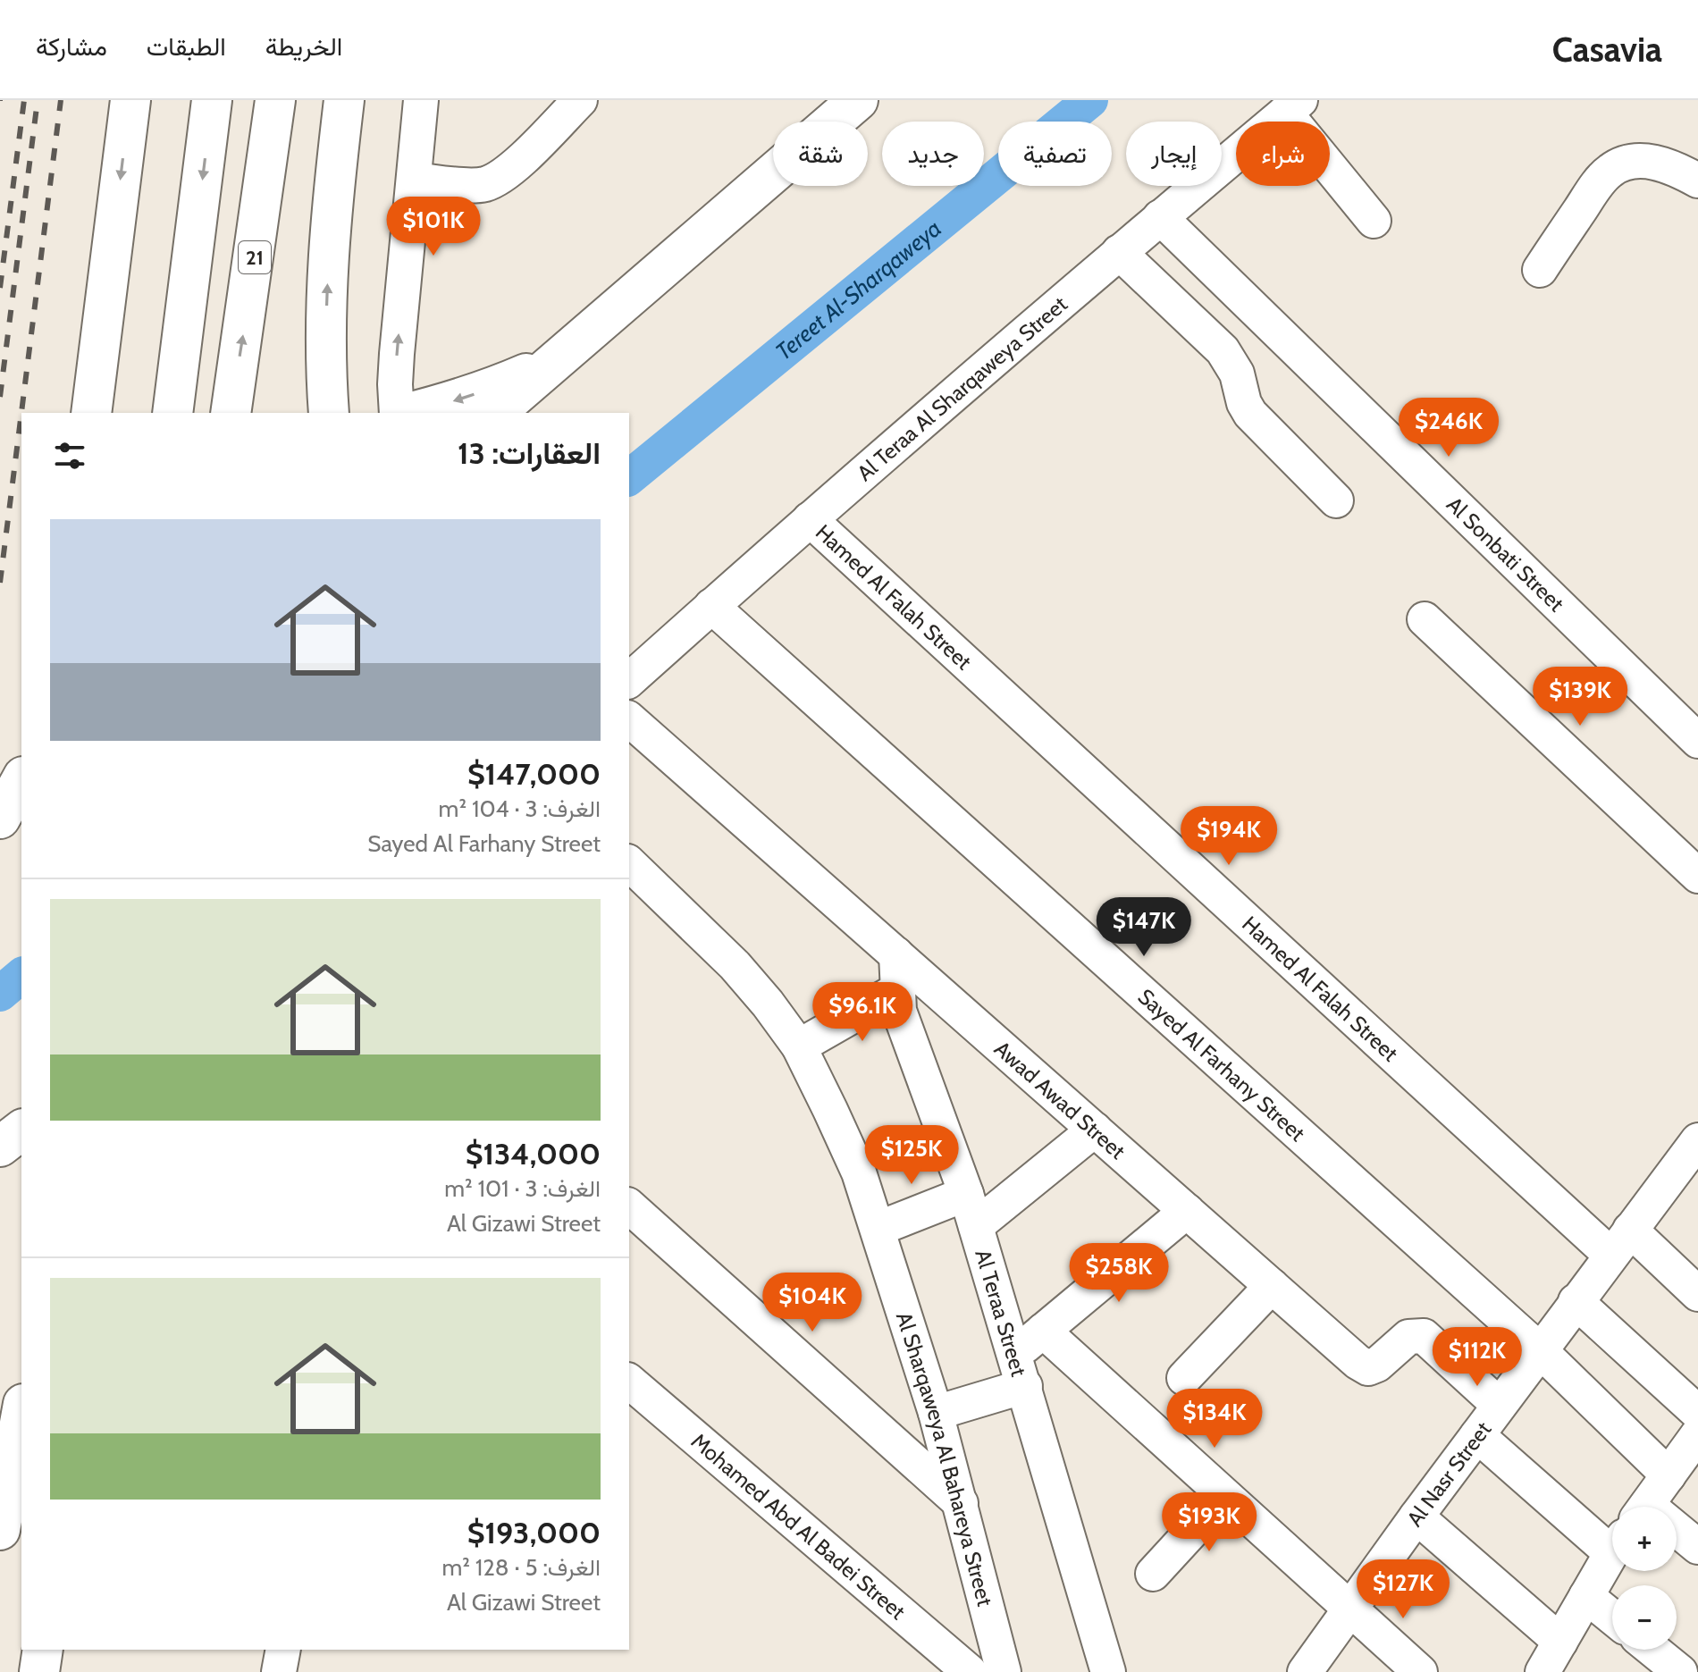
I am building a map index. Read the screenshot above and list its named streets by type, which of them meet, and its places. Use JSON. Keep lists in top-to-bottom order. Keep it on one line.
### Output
{"streets":{"main road":["21"],"street":["Al Teraa Al Sharqaweya Street","Al Sonbati Street","Hamed Al Falah Street","Sayed Al Farhany Street","Awad Awad Street","Al Teraa Street","Al Sharqaweya Al Bahareya Street","Al Nasr Street","Mohamed Abd Al Badei Street"]},"crossings":[["Al Teraa Al Sharqaweya Street","Al Sonbati Street"],["Al Teraa Al Sharqaweya Street","Hamed Al Falah Street"],["Al Teraa Al Sharqaweya Street","Sayed Al Farhany Street"],["Hamed Al Falah Street","Al Nasr Street"],["Sayed Al Farhany Street","Al Nasr Street"],["Awad Awad Street","Al Teraa Street"],["Awad Awad Street","Al Nasr Street"]],"water":["Tereet Al-Sharqaweya"],"page":{"header":"Casavia","nav":["الخريطة","الطبقات","مشاركة"],"chip":["شراء","إيجار","تصفية","جديد","شقة"],"price":["$101K","$246K","$139K","$194K","$147K","$96.1K","$125K","$258K","$104K","$112K","$134K","$193K","$127K"],"heading":"العقارات: 13","list":[{"name":"$147,000","note":"الغرف: 3 · 104 m² · Sayed Al Farhany Street"},{"name":"$134,000","note":"الغرف: 3 · 101 m² · Al Gizawi Street"},{"name":"$193,000","note":"الغرف: 5 · 128 m² · Al Gizawi Street"}],"map_buttons":["+","−"]}}
